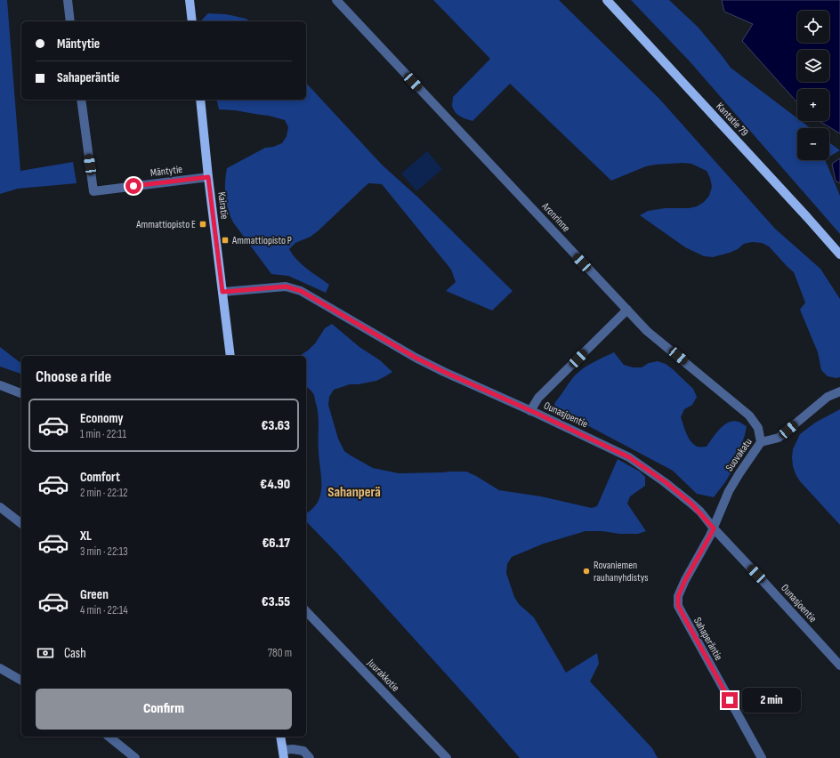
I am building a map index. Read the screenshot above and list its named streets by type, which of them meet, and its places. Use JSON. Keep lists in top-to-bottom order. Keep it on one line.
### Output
{"streets":{"main road":["Kantatie 79","Kairatie"],"street":["Mäntytie","Aronrinne","Ounasjoentie","Suovakatu","Sahaperäntie","Juurakkotie"]},"crossings":[["Mäntytie","Kairatie"],["Kairatie","Ounasjoentie"],["Aronrinne","Suovakatu"],["Ounasjoentie","Suovakatu"],["Ounasjoentie","Sahaperäntie"],["Suovakatu","Sahaperäntie"]],"districts":["Sahanperä"],"places":{"transit":["Ammattiopisto E","Ammattiopisto P"],"other":["Rovaniemen rauhanyhdistys"]},"page":{"map_buttons":["+","−"],"banner":["Mäntytie","Sahaperäntie"],"heading":"Choose a ride","list":[{"name":"Economy","note":"1 min · 22:11","value":"€3.63"},{"name":"Comfort","note":"2 min · 22:12","value":"€4.90"},{"name":"XL","note":"3 min · 22:13","value":"€6.17"},{"name":"Green","note":"4 min · 22:14","value":"€3.55"}],"pay":["Cash","780 m"],"buttons":"Confirm","bubble":"2 min"}}
